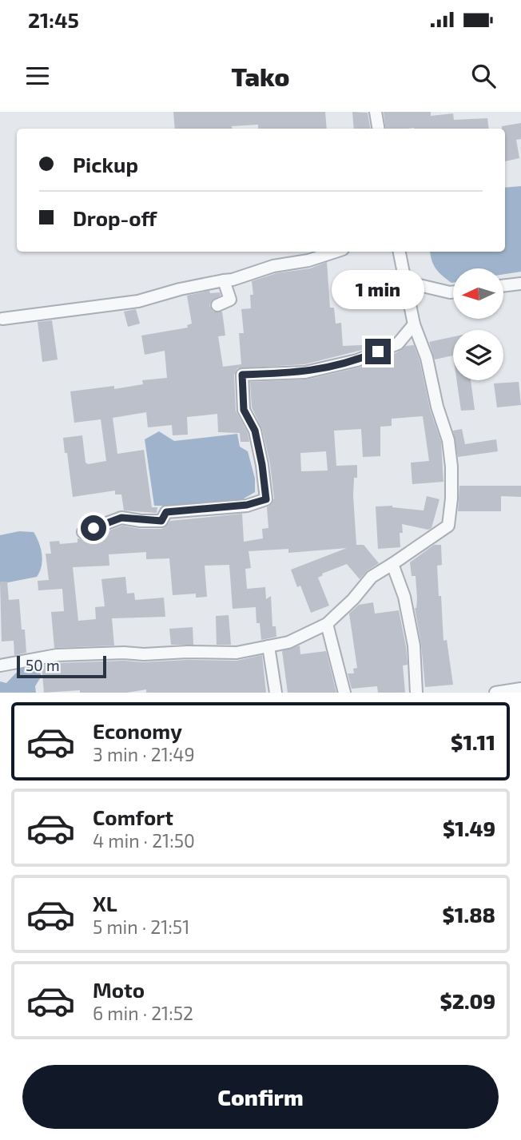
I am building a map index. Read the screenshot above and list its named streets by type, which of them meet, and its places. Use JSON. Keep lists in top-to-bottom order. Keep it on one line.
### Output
{"scale_bar":"50 m","north":"left","page":{"status":"21:45","header":"Tako","banner":["Pickup","Drop-off"],"bubble":"1 min","scale":"50 m","list":[{"name":"Economy","note":"3 min · 21:49","value":"$1.11"},{"name":"Comfort","note":"4 min · 21:50","value":"$1.49"},{"name":"XL","note":"5 min · 21:51","value":"$1.88"},{"name":"Moto","note":"6 min · 21:52","value":"$2.09"}],"buttons":"Confirm"}}
